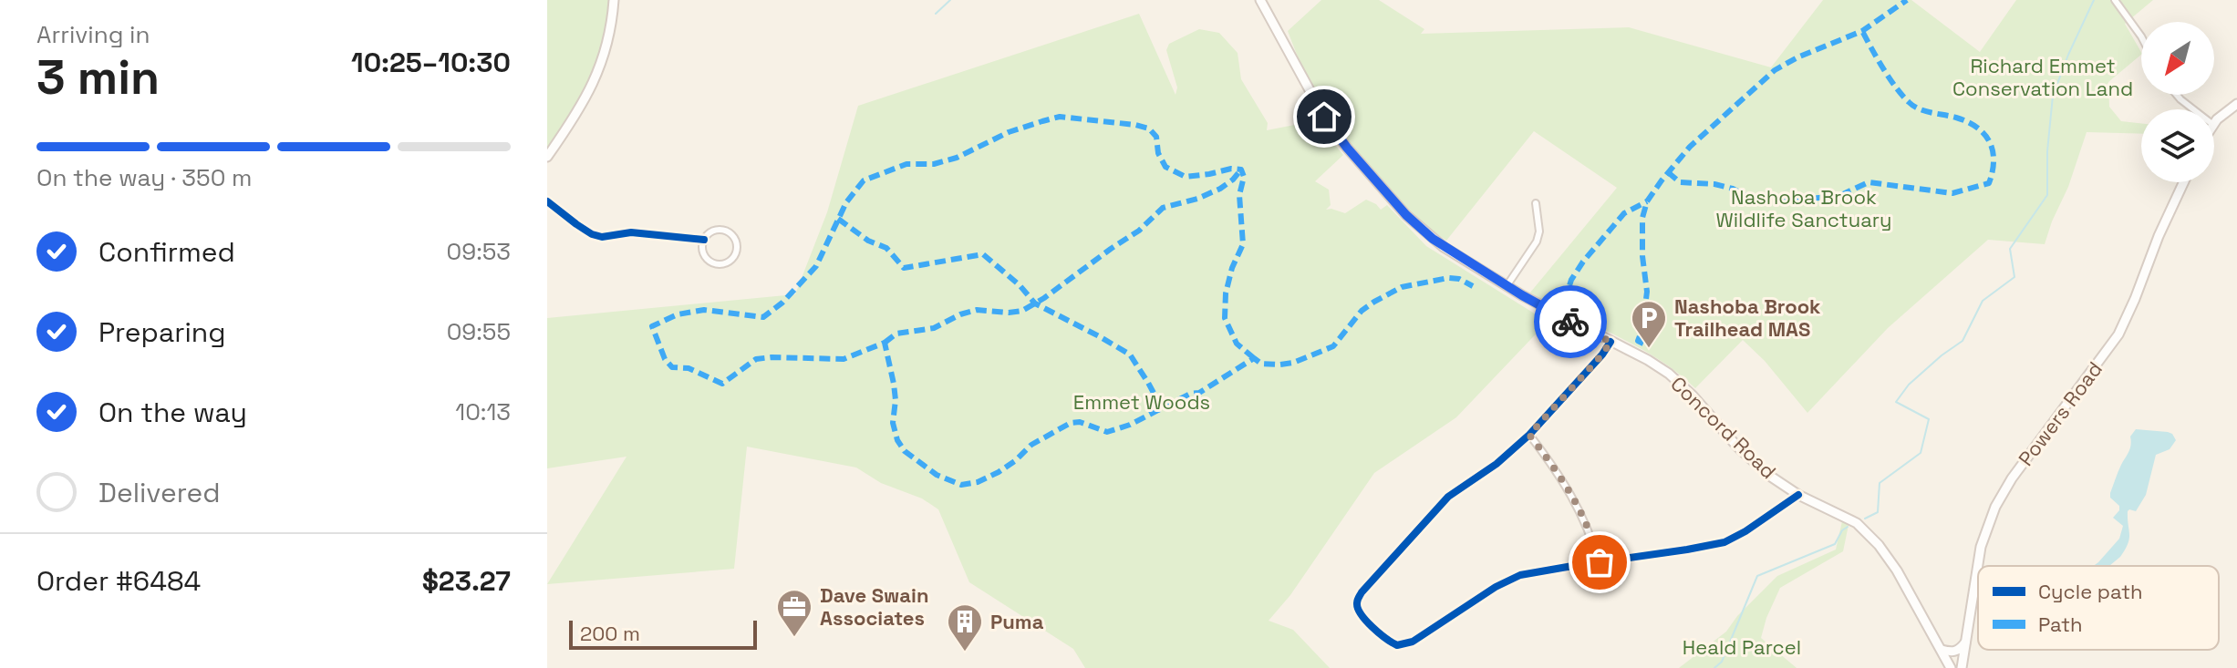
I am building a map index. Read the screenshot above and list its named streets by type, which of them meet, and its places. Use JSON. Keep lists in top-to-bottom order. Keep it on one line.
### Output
{"streets":{"main road":["Powers Road","Concord Road"]},"parks":["Richard Emmet Conservation Land","Nashoba Brook Wildlife Sanctuary","Emmet Woods","Heald Parcel"],"places":{"parking":["Nashoba Brook Trailhead MAS"],"office":["Dave Swain Associates"],"building":["Puma"]},"legend":["Cycle path","Path"],"scale_bar":"200 m","north":"bottom left","page":{"heading":["3 min","Arriving in","10:25–10:30"],"panel":["Order #6484","$23.27"],"bar":"On the way · 350 m","list":[["Confirmed","09:53"],["Preparing","09:55"],["On the way","10:13"],"Delivered"],"scale":"200 m"}}
